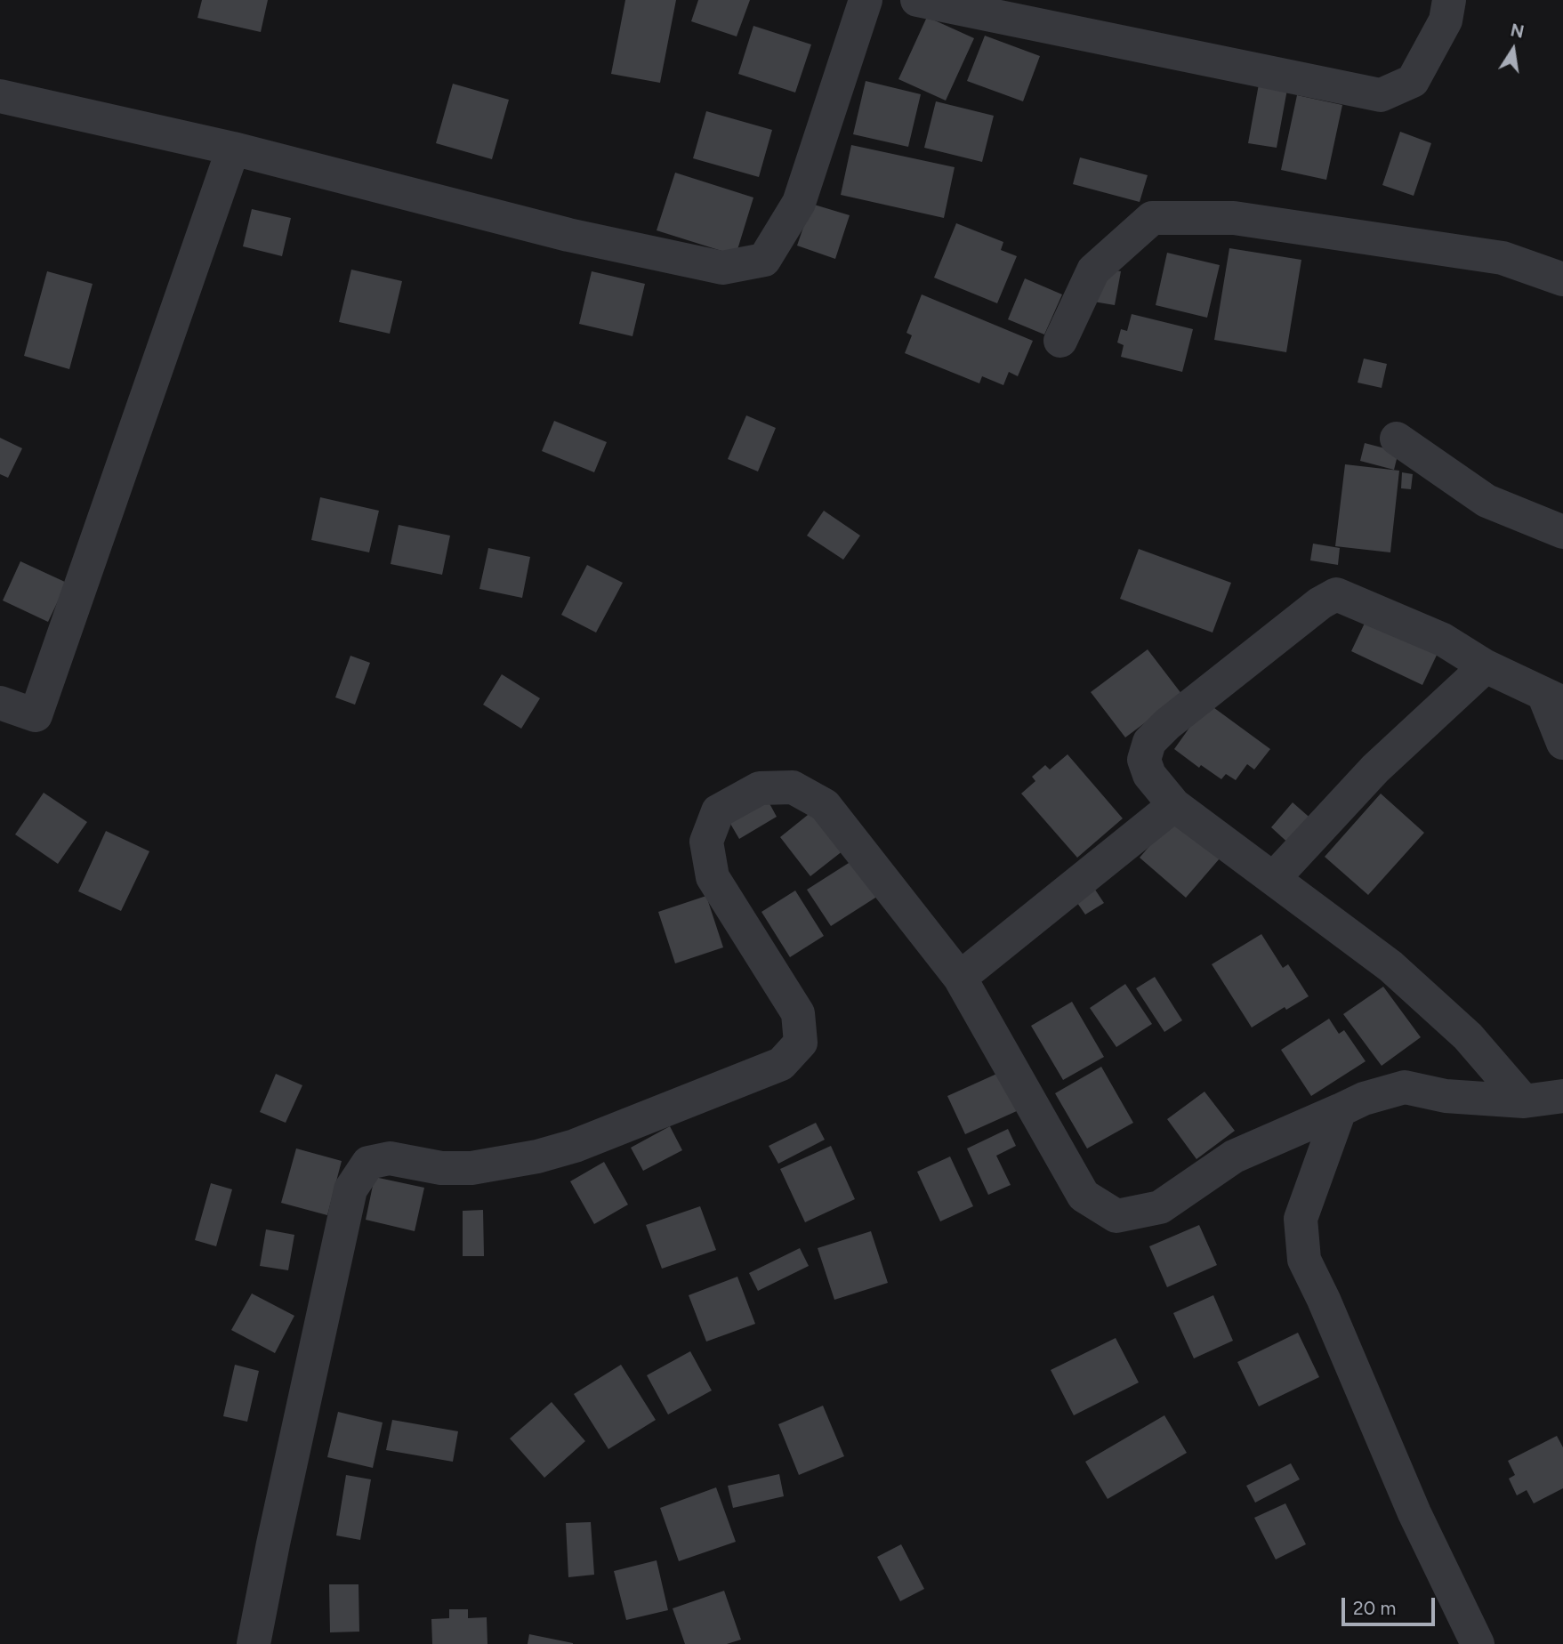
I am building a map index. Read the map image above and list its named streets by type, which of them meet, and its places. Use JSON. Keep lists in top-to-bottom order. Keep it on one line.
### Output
{"scale_bar":"20 m","north":"top"}
